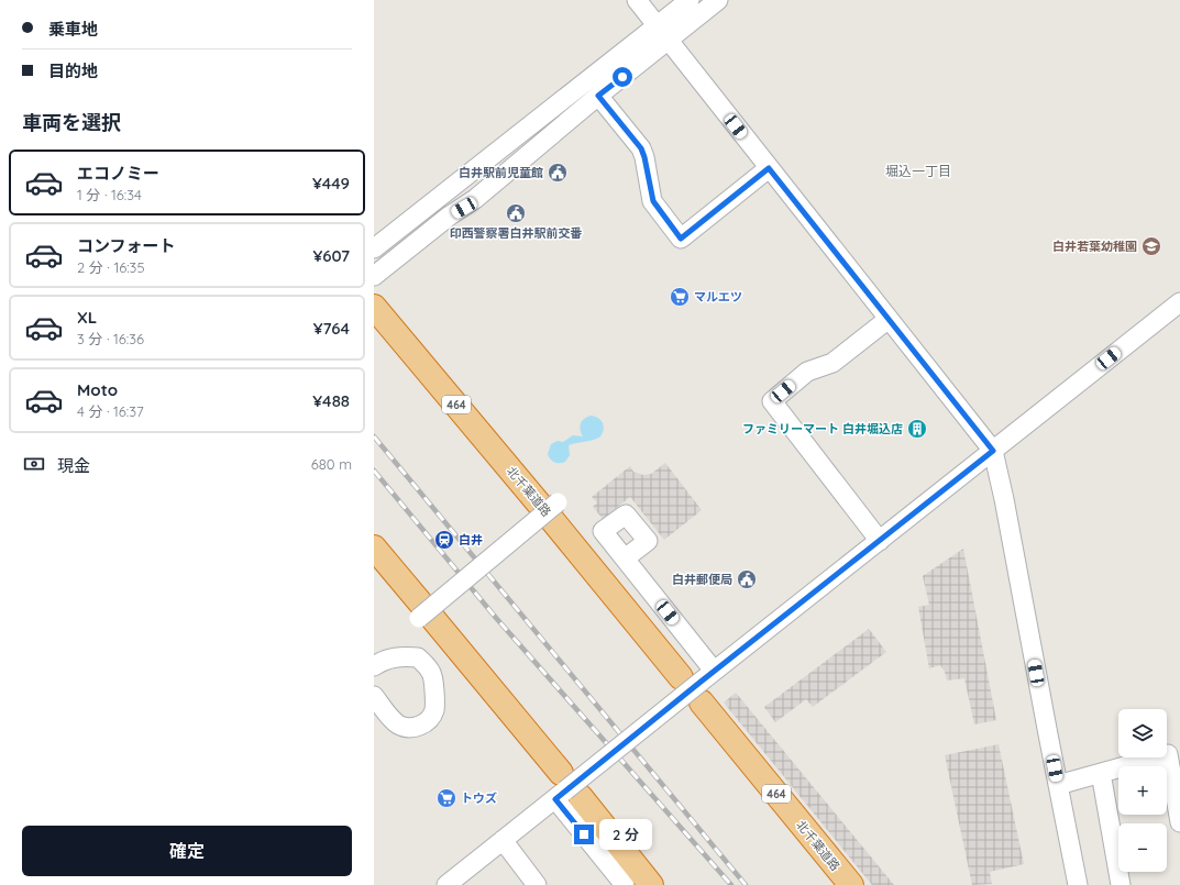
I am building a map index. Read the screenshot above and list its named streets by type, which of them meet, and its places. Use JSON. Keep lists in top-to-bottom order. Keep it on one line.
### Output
{"streets":{"highway":["464","北千葉道路"]},"districts":["堀込一丁目"],"places":{"public building":["白井駅前児童館","印西警察署白井駅前交番","白井郵便局"],"school or university":["白井若葉幼稚園"],"supermarket":["マルエツ","トウズ"],"building":["ファミリーマート 白井堀込店"],"station":["白井"]},"page":{"banner":["乗車地","目的地"],"heading":"車両を選択","list":[{"name":"エコノミー","note":"1 分 · 16:34","value":"¥449"},{"name":"コンフォート","note":"2 分 · 16:35","value":"¥607"},{"name":"XL","note":"3 分 · 16:36","value":"¥764"},{"name":"Moto","note":"4 分 · 16:37","value":"¥488"}],"pay":["現金","680 m"],"map_buttons":["+","−"],"buttons":"確定","bubble":"2 分"}}
